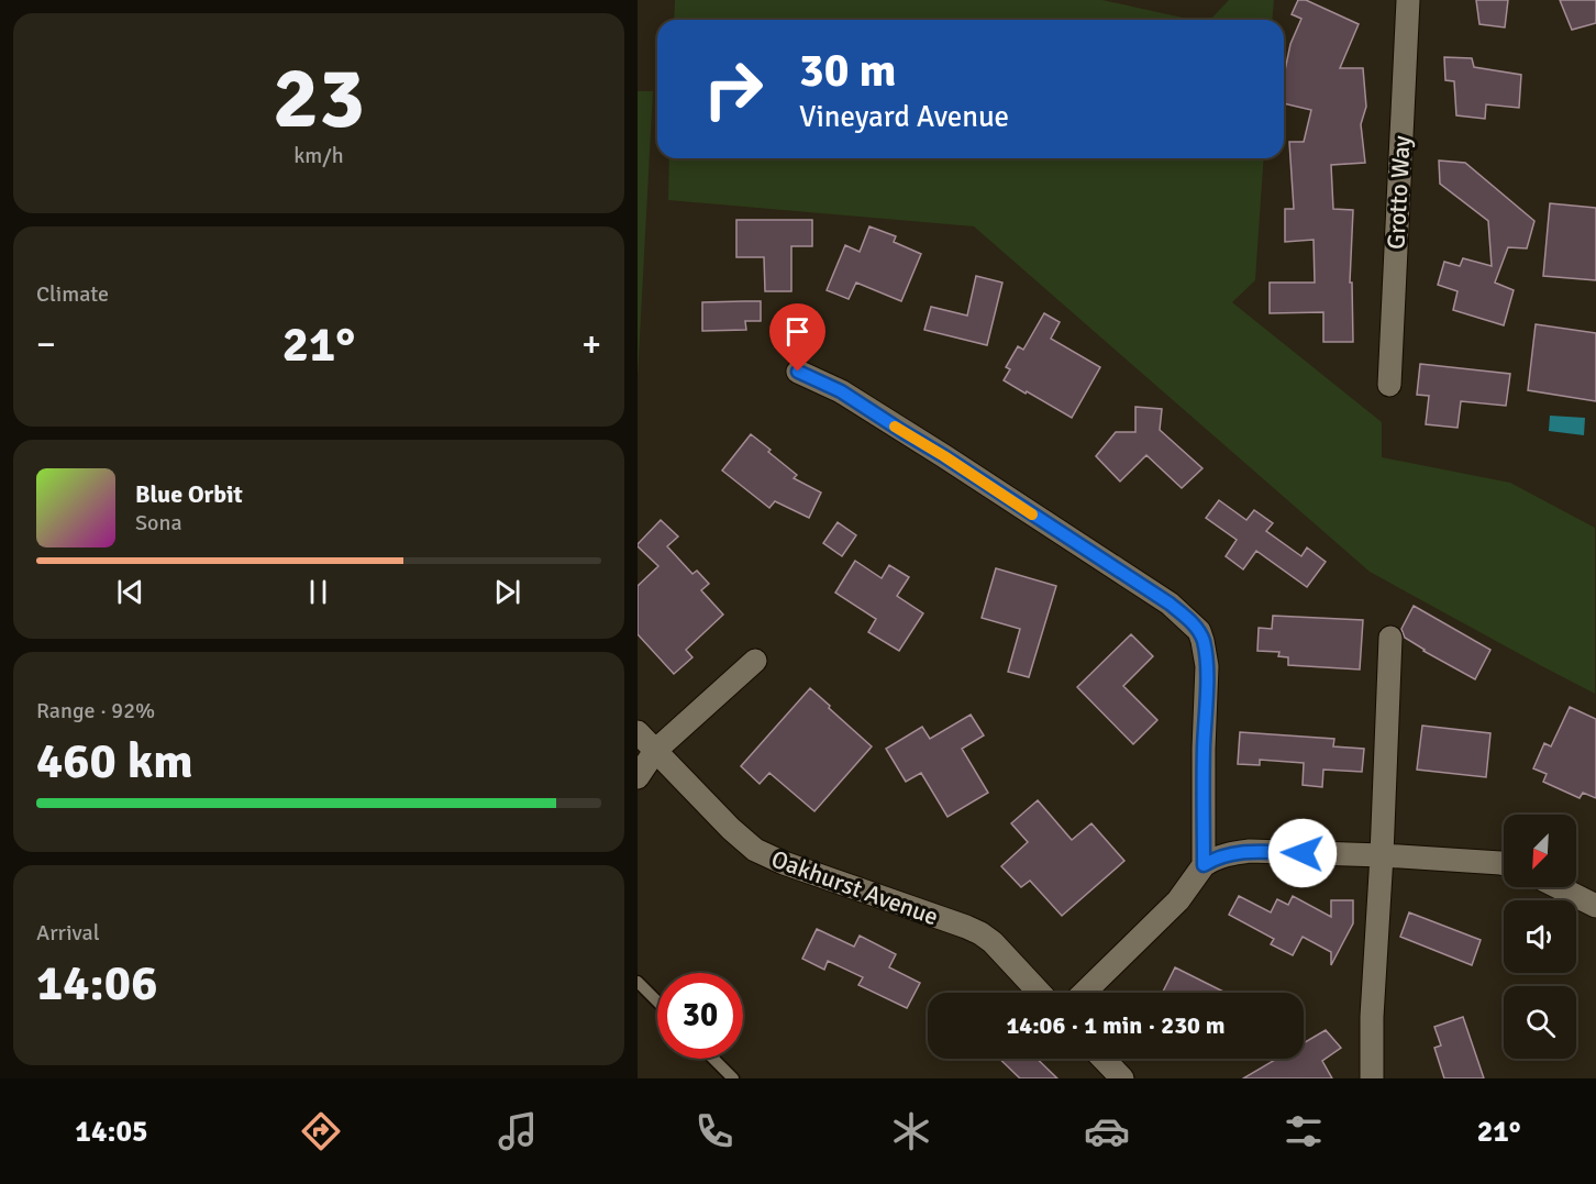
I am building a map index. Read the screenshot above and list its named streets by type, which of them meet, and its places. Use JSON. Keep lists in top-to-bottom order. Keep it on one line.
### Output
{"streets":{"street":["Grotto Way","Oakhurst Avenue"]},"north":"bottom left","page":{"tile":[["23","km/h"],"Climate",["Range · 92%","460 km"],["Arrival","14:06"]],"turn":["30 m","Vineyard Avenue"],"heat":["−","21°","+"],"song":["Blue Orbit","Sona"],"limit":"30","trip":"14:06 · 1 min · 230 m","tabs":["14:05","21°"]}}
